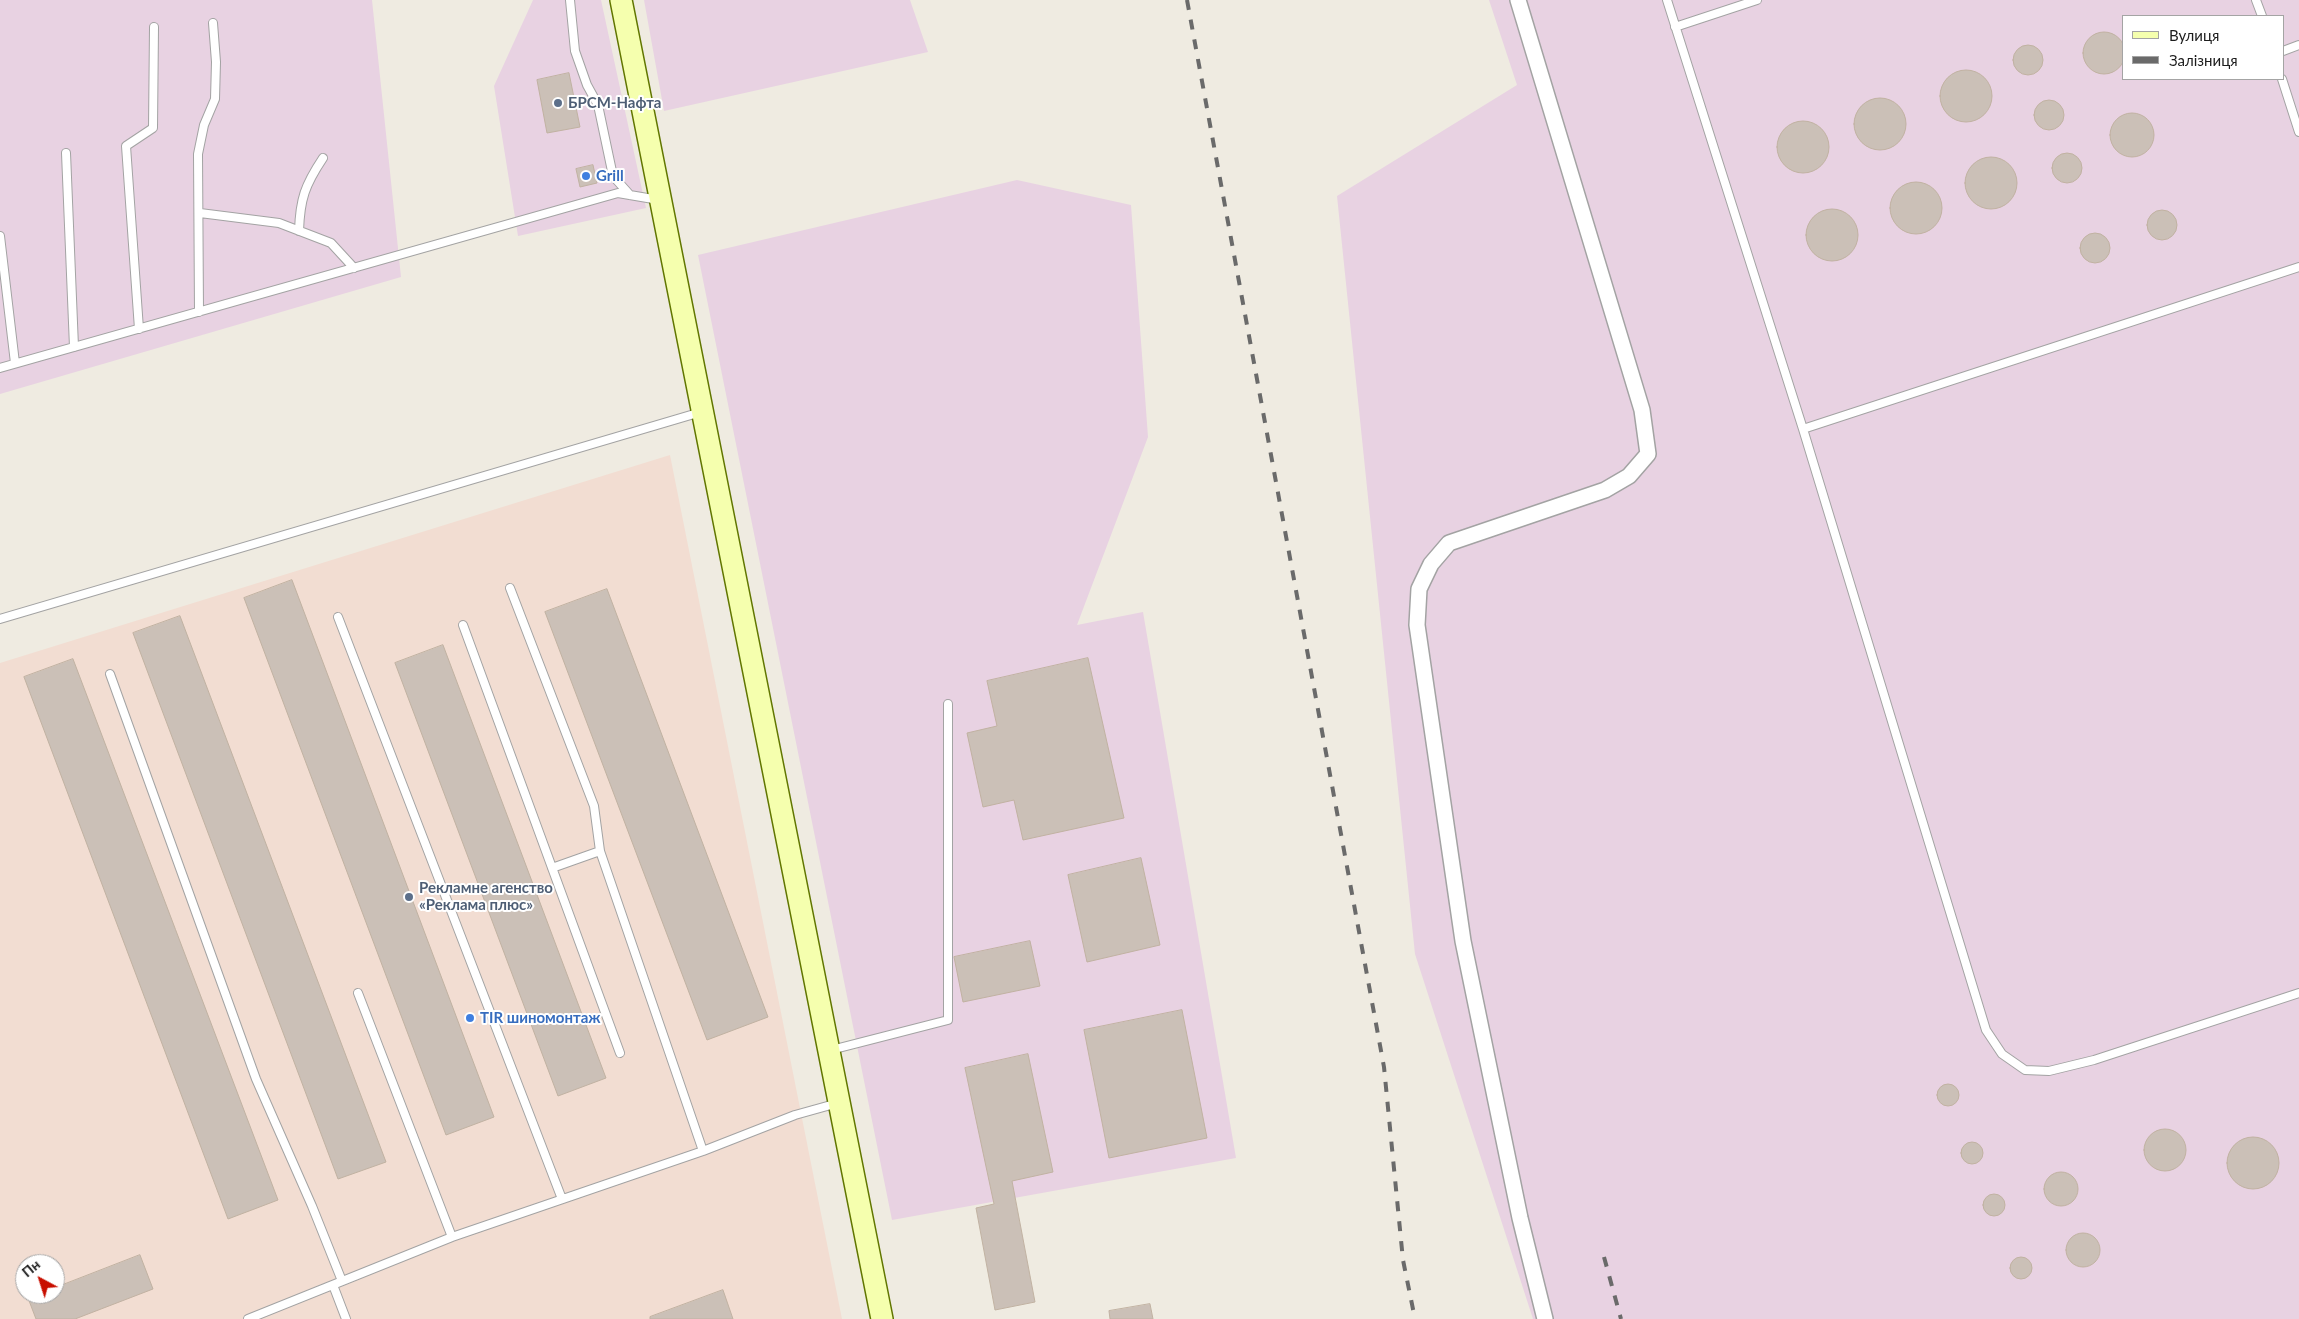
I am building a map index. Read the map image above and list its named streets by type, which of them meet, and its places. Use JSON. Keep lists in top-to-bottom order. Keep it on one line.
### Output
{"places":["БРСМ-Нафта","Grill","Рекламне агенство «Реклама плюс»","TIR шиномонтаж"],"legend":["Вулиця","Залізниця"],"north":"top left"}
